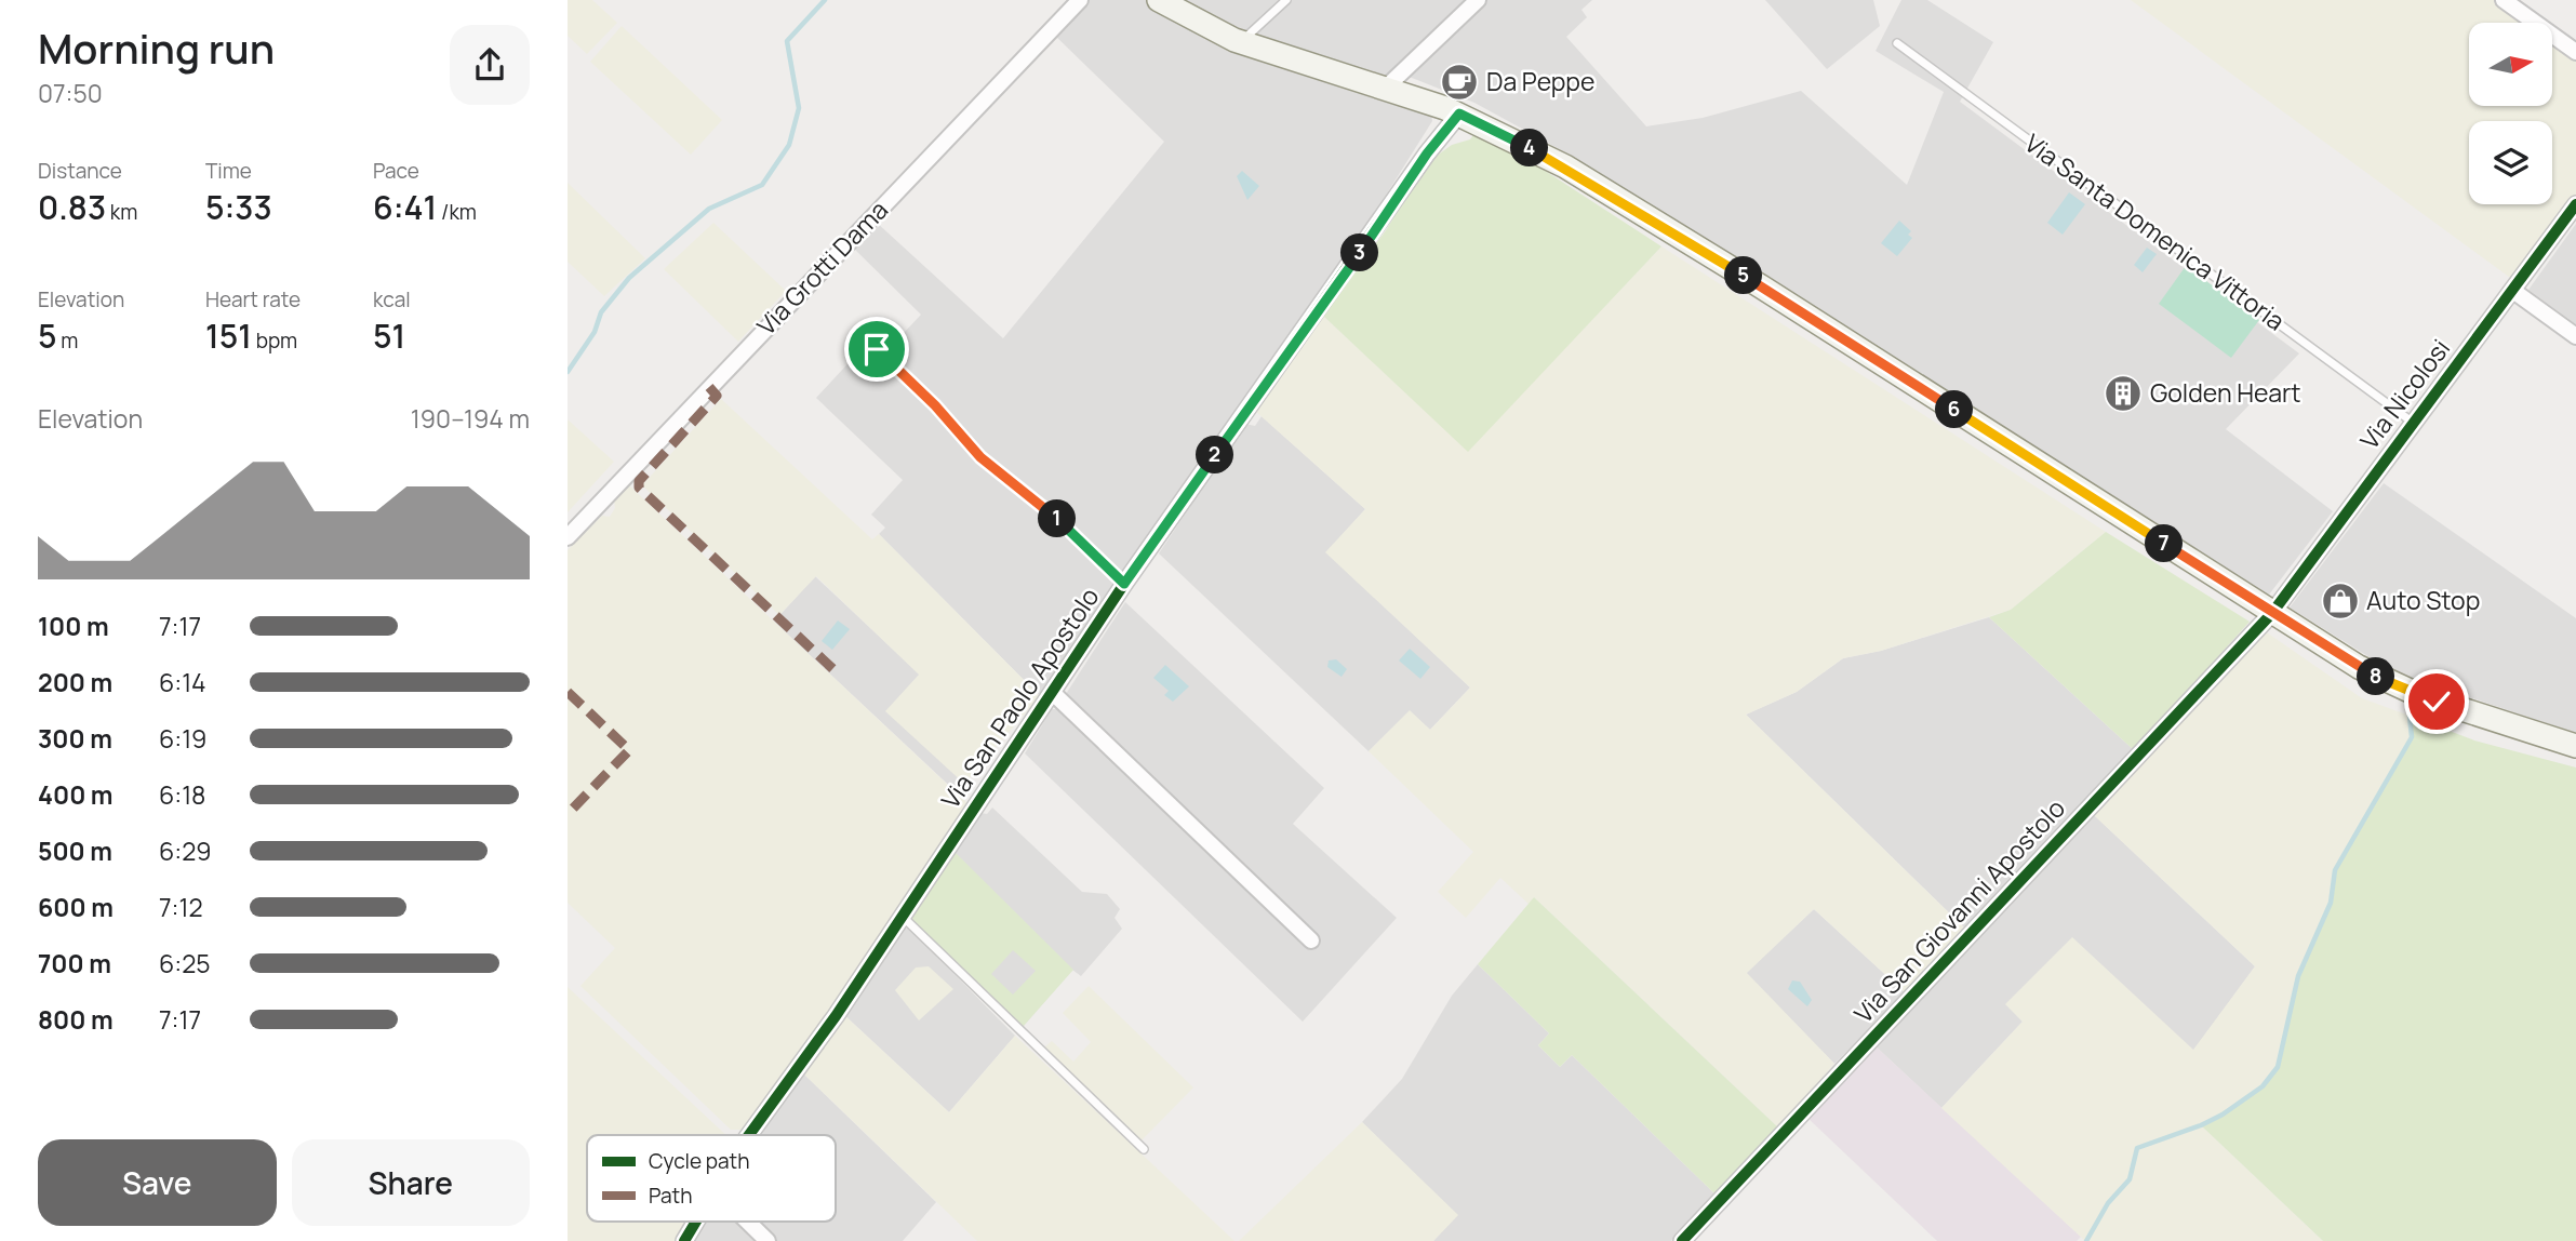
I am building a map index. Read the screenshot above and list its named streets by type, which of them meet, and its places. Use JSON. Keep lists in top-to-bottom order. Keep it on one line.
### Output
{"streets":{"street":["Via Grotti Dama","Via Nicolosi","Via San Paolo Apostolo","Via San Giovanni Apostolo"],"lane":["Via Santa Domenica Vittoria"]},"crossings":[["Via Santa Domenica Vittoria","Via Nicolosi"],["Via Nicolosi","Via San Giovanni Apostolo"]],"places":{"cafe":["Da Peppe"],"building":["Golden Heart"],"shop":["Auto Stop"]},"legend":["Cycle path","Path"],"north":"right","page":{"heading":["Morning run","07:50"],"stats":[["Distance","0.83 km"],["Time","5:33"],["Pace","6:41 /km"],["Elevation","5 m"],["Heart rate","151 bpm"],["kcal","51"]],"pins":["4","3","5","6","2","1","7","8"],"chart":["Elevation","190–194 m"],"list":[{"name":"100 m","note":"7:17"},{"name":"200 m","note":"6:14"},{"name":"300 m","note":"6:19"},{"name":"400 m","note":"6:18"},{"name":"500 m","note":"6:29"},{"name":"600 m","note":"7:12"},{"name":"700 m","note":"6:25"},{"name":"800 m","note":"7:17"}],"buttons":["Save","Share"]}}
